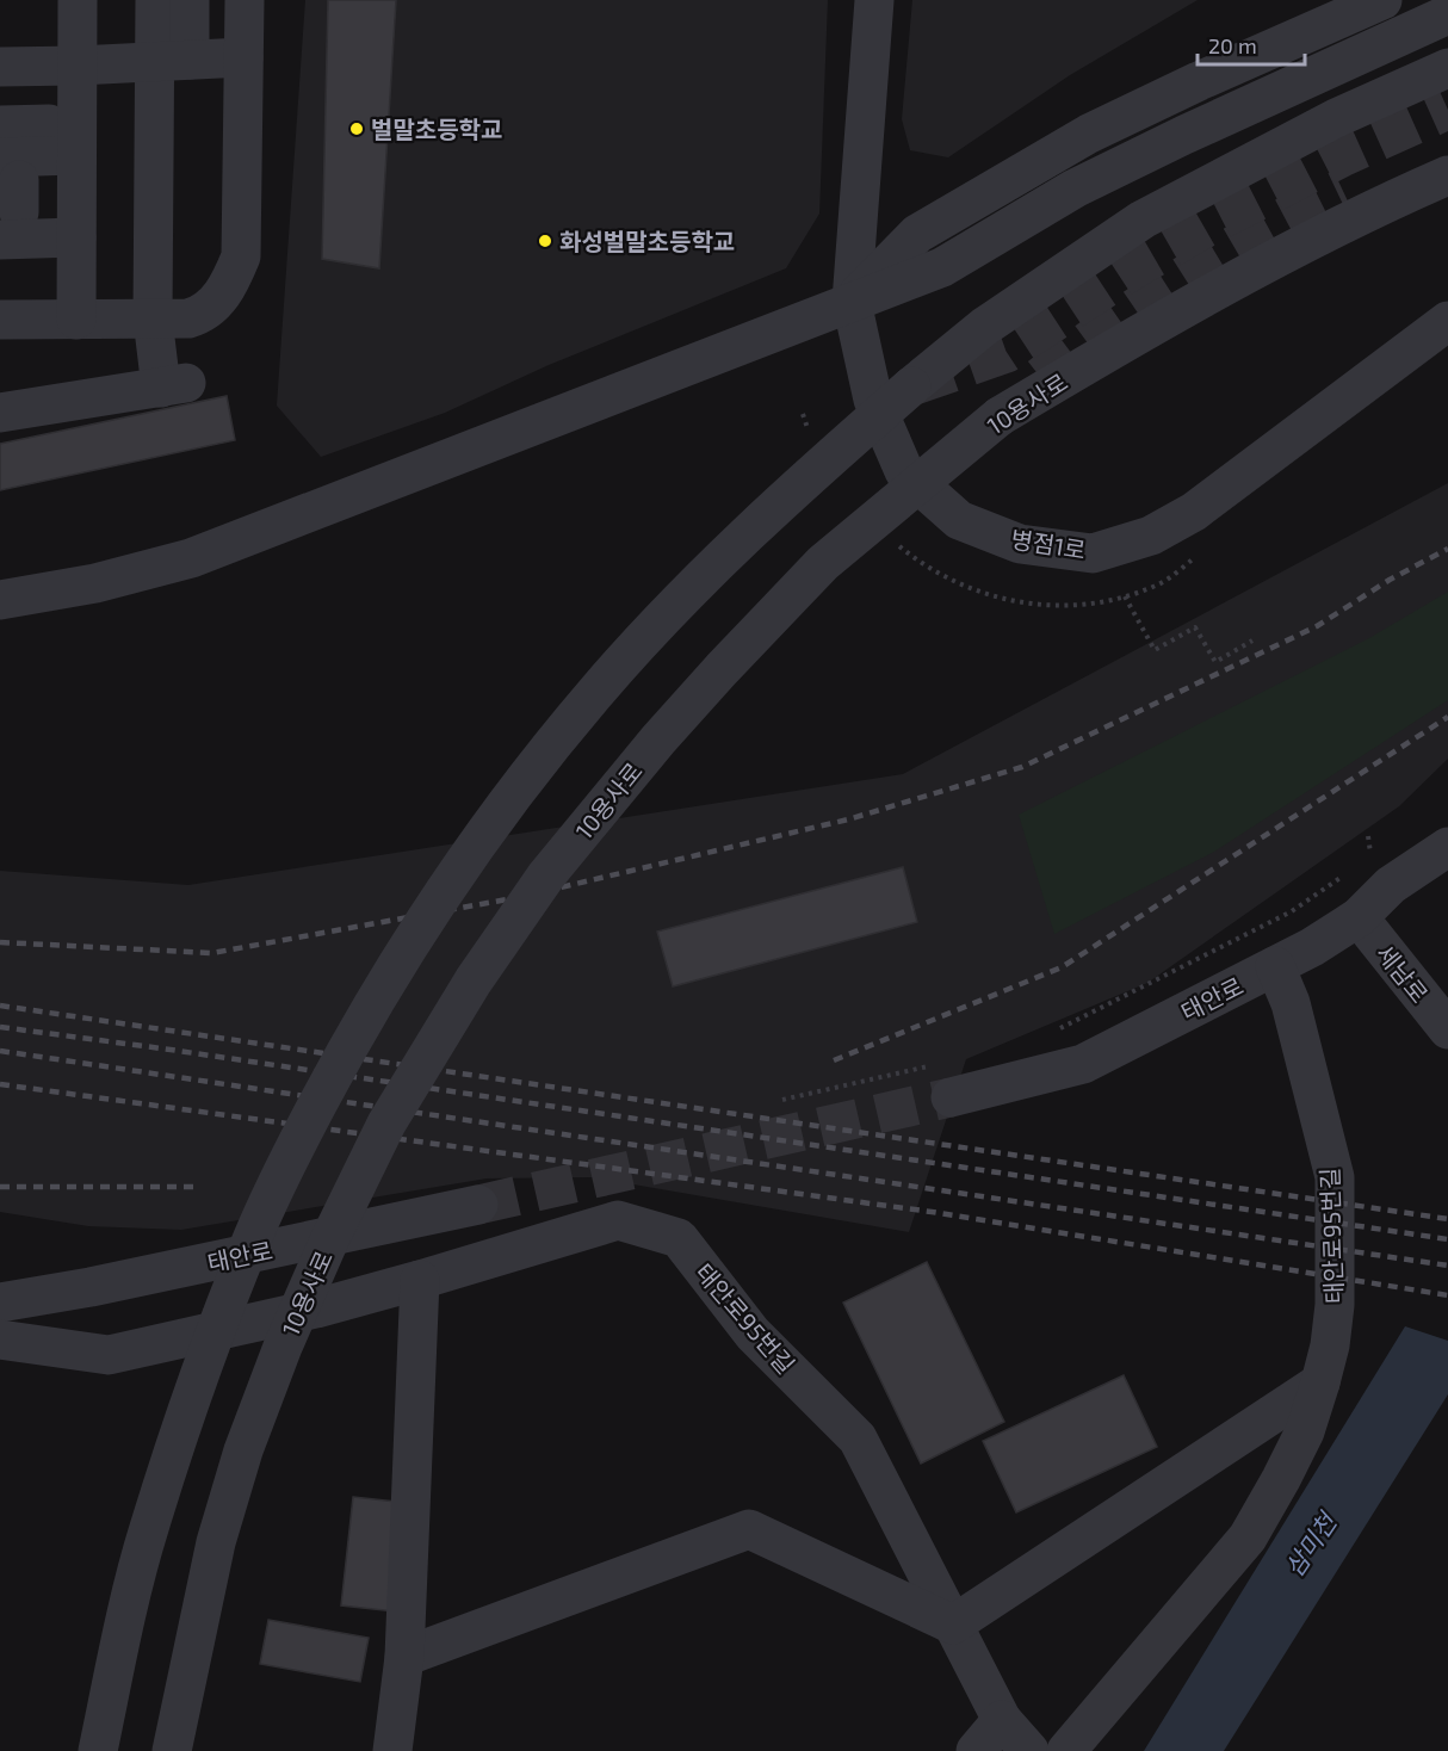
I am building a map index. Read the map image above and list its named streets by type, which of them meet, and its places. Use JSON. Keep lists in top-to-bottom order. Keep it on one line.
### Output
{"streets":{"street":["10용사로","병점1로","세남로","태안로","태안로95번길"]},"crossings":[["세남로","태안로"],["태안로","태안로95번길"]],"water":["삼미천"],"places":["벌말초등학교","화성벌말초등학교"],"scale_bar":"20 m"}
